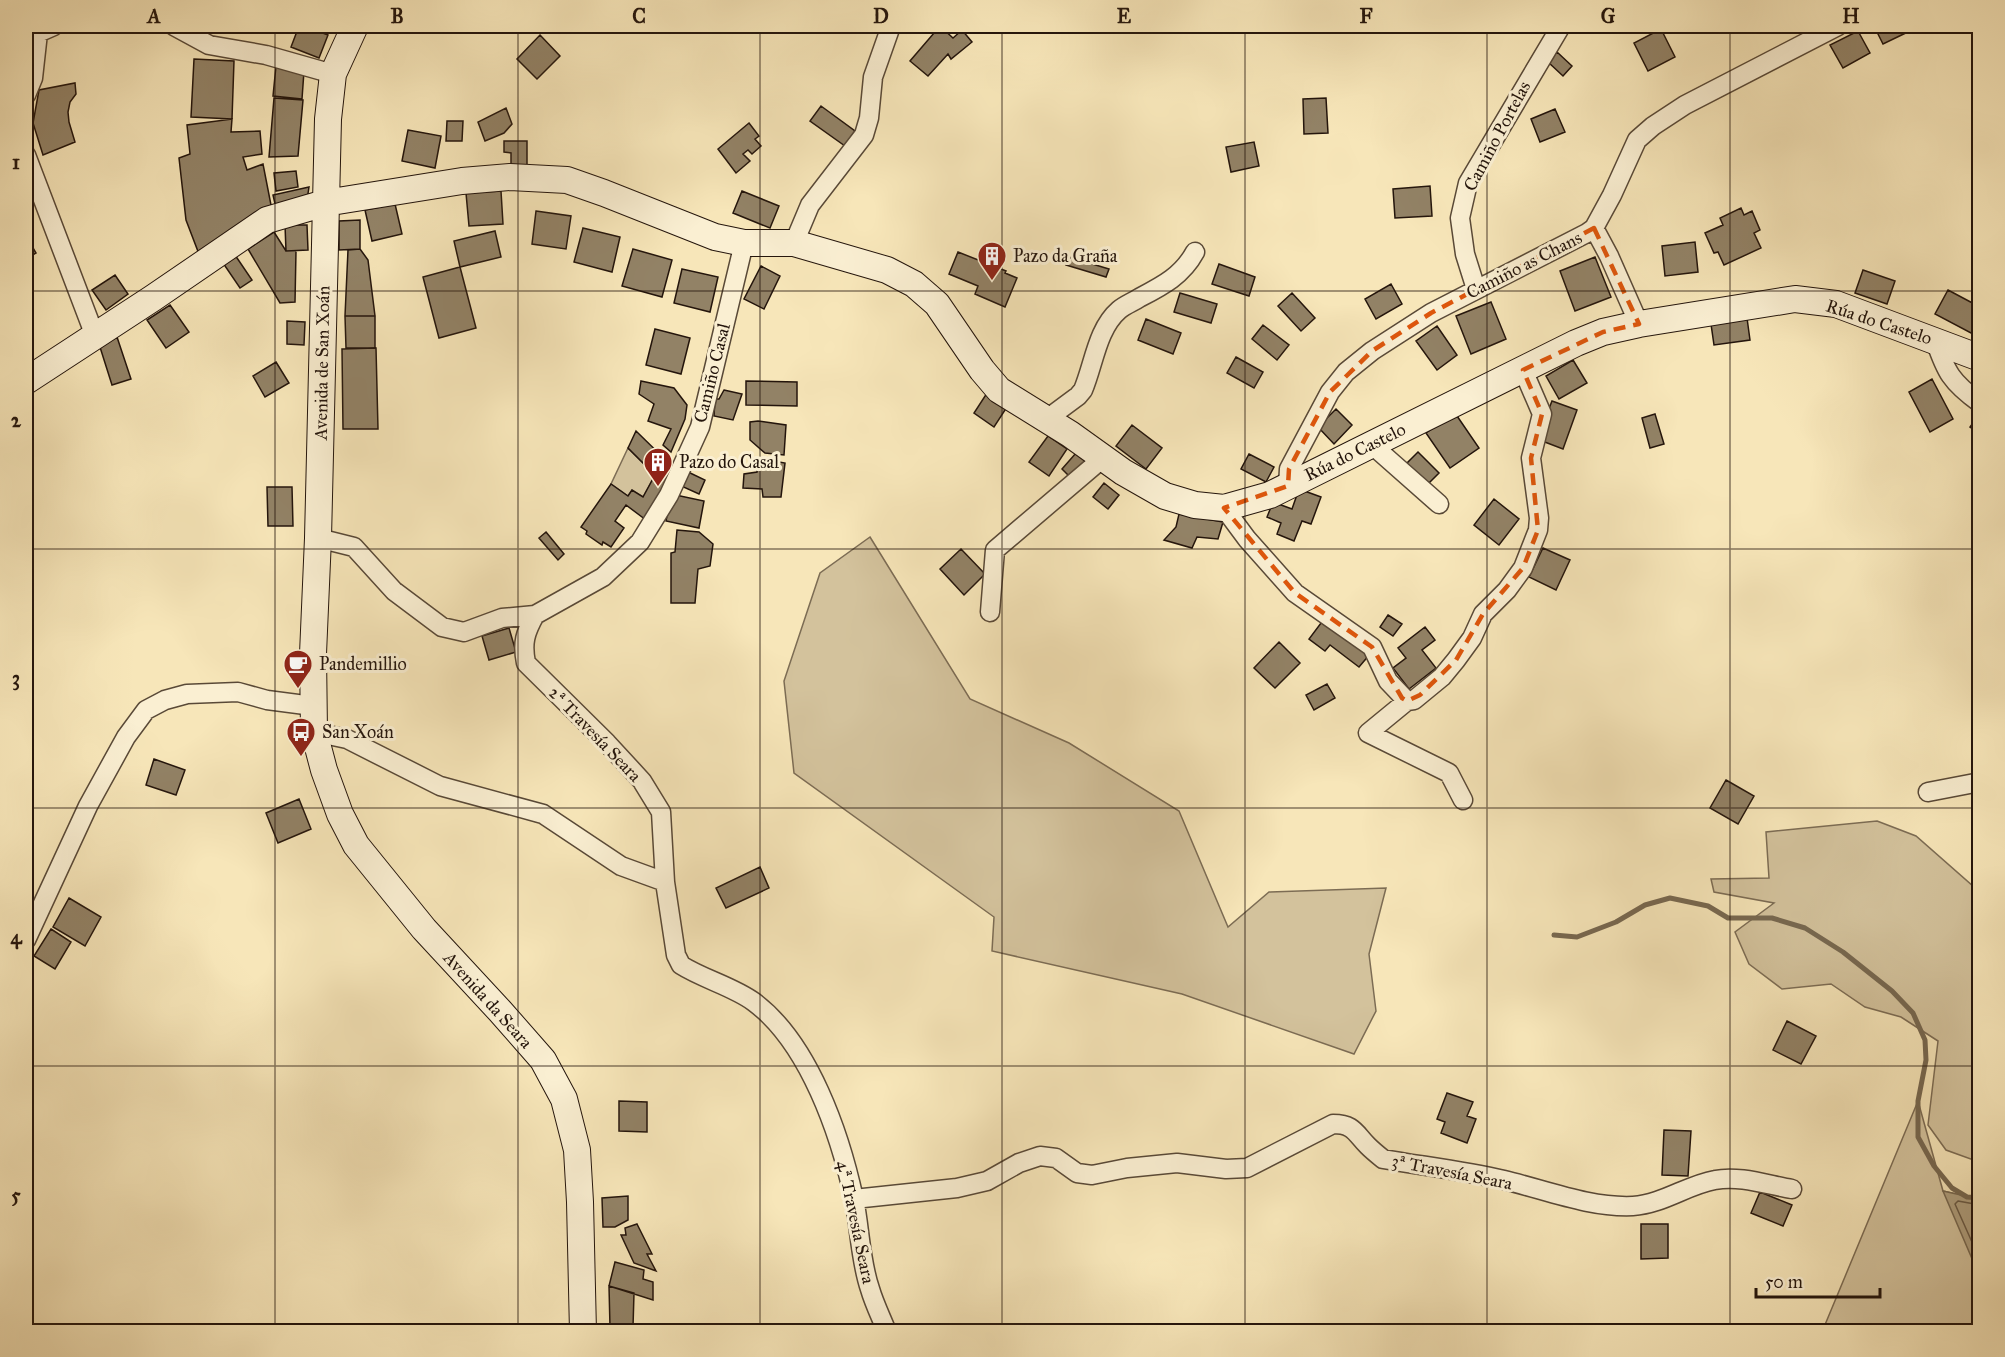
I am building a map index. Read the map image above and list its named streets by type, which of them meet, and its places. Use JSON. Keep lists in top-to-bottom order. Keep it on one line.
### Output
{"streets":{"street":["Camiño Portelas","Camiño as Chans","Rúa do Castelo","Avenida de San Xoán","Camiño Casal","2ª Travesía Seara","Avenida da Seara","3ª Travesía Seara","4ª Travesía Seara"]},"crossings":[["Camiño Portelas","Camiño as Chans"],["Camiño as Chans","Rúa do Castelo"],["Rúa do Castelo","Avenida de San Xoán"],["Rúa do Castelo","Camiño Casal"],["Avenida de San Xoán","Avenida da Seara"],["Camiño Casal","2ª Travesía Seara"],["2ª Travesía Seara","4ª Travesía Seara"],["3ª Travesía Seara","4ª Travesía Seara"]],"places":{"building":["Pazo da Graña","Pazo do Casal"],"cafe":["Pandemillio"],"bus stop":["San Xoán"]},"scale_bar":"50 m","grid":{"columns":["A","B","C","D","E","F","G","H"],"rows":["1","2","3","4","5"]}}
